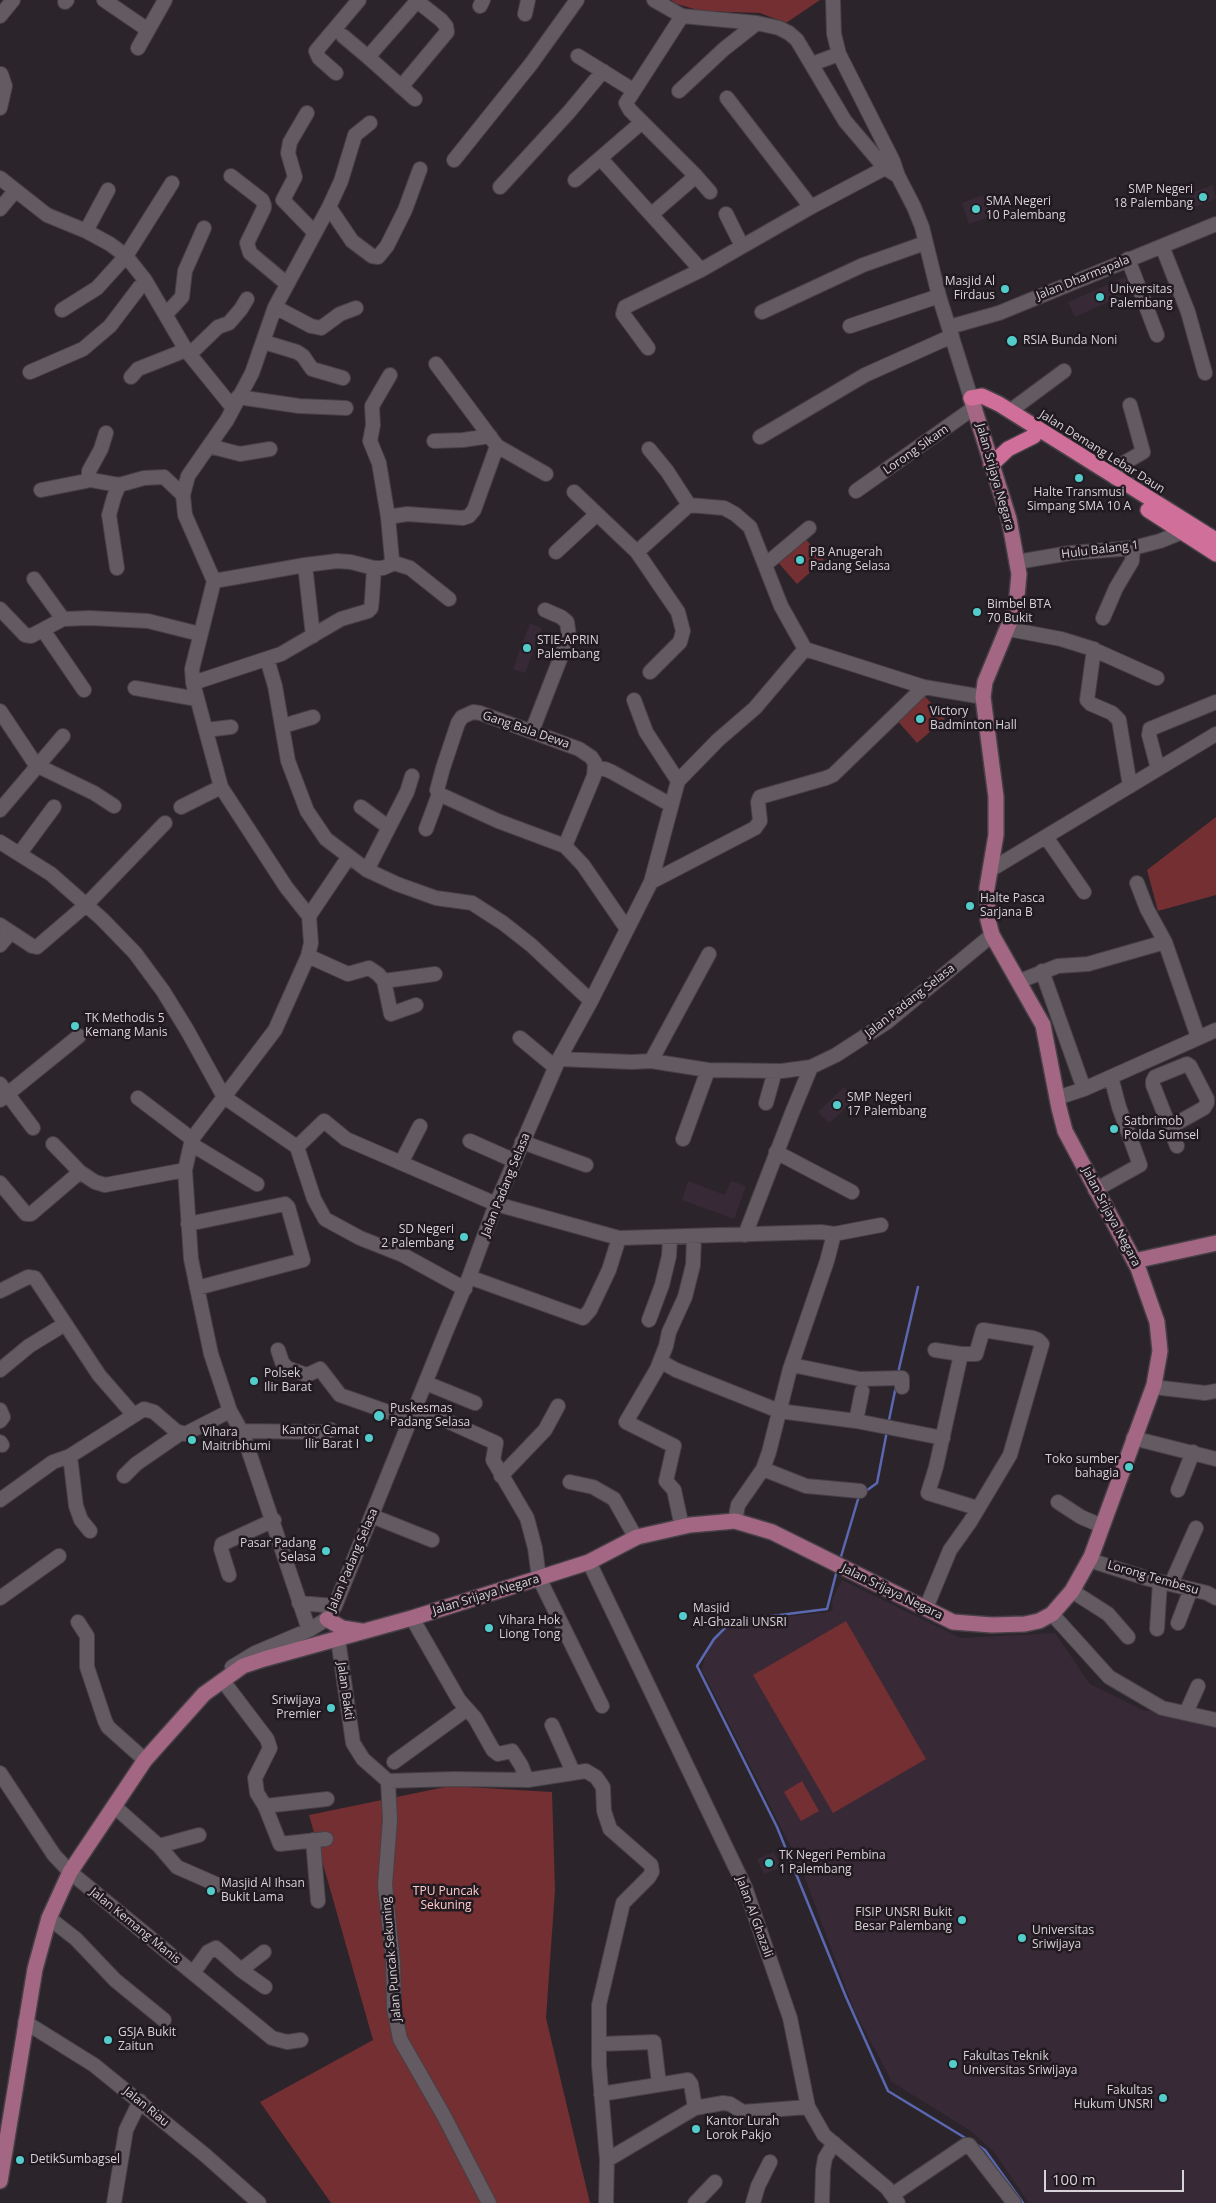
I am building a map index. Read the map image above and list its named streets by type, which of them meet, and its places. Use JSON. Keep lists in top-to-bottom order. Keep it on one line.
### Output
{"streets":{"highway":["Jalan Demang Lebar Daun"],"main road":["Jalan Srijaya Negara"],"street":["Jalan Dharmapala","Lorong Sikam","Hulu Balang 1","Gang Bala Dewa","Jalan Padang Selasa","Lorong Tembesu","Jalan Bakti","Jalan Al Ghazali","Jalan Kemang Manis","Jalan Puncak Sekuning","Jalan Riau"]},"crossings":[["Jalan Dharmapala","Jalan Srijaya Negara"],["Lorong Sikam","Jalan Demang Lebar Daun"],["Lorong Sikam","Jalan Srijaya Negara"],["Jalan Demang Lebar Daun","Jalan Srijaya Negara"],["Jalan Demang Lebar Daun","Hulu Balang 1"],["Jalan Srijaya Negara","Hulu Balang 1"],["Jalan Srijaya Negara","Jalan Padang Selasa"],["Jalan Srijaya Negara","Lorong Tembesu"],["Jalan Srijaya Negara","Jalan Bakti"],["Jalan Srijaya Negara","Jalan Al Ghazali"],["Jalan Srijaya Negara","Jalan Kemang Manis"],["Jalan Srijaya Negara","Jalan Riau"],["Jalan Bakti","Jalan Puncak Sekuning"]],"parks":["TPU Puncak Sekuning"],"places":["SMP Negeri 18 Palembang","SMA Negeri 10 Palembang","Masjid Al Firdaus","Universitas Palembang","RSIA Bunda Noni","Halte Transmusi Simpang SMA 10 A","PB Anugerah Padang Selasa","Bimbel BTA 70 Bukit","STIE-APRIN Palembang","Victory Badminton Hall","Halte Pasca Sarjana B","TK Methodis 5 Kemang Manis","SMP Negeri 17 Palembang","Satbrimob Polda Sumsel","SD Negeri 2 Palembang","Polsek Ilir Barat","Puskesmas Padang Selasa","Kantor Camat Ilir Barat I","Vihara Maitribhumi","Toko sumber bahagia","Pasar Padang Selasa","Masjid Al-Ghazali UNSRI","Vihara Hok Liong Tong","Sriwijaya Premier","TK Negeri Pembina 1 Palembang","Masjid Al Ihsan Bukit Lama","FISIP UNSRI Bukit Besar Palembang","Universitas Sriwijaya","GSJA Bukit Zaitun","Fakultas Teknik Universitas Sriwijaya","Fakultas Hukum UNSRI","Kantor Lurah Lorok Pakjo","DetikSumbagsel"],"scale_bar":"100 m"}
